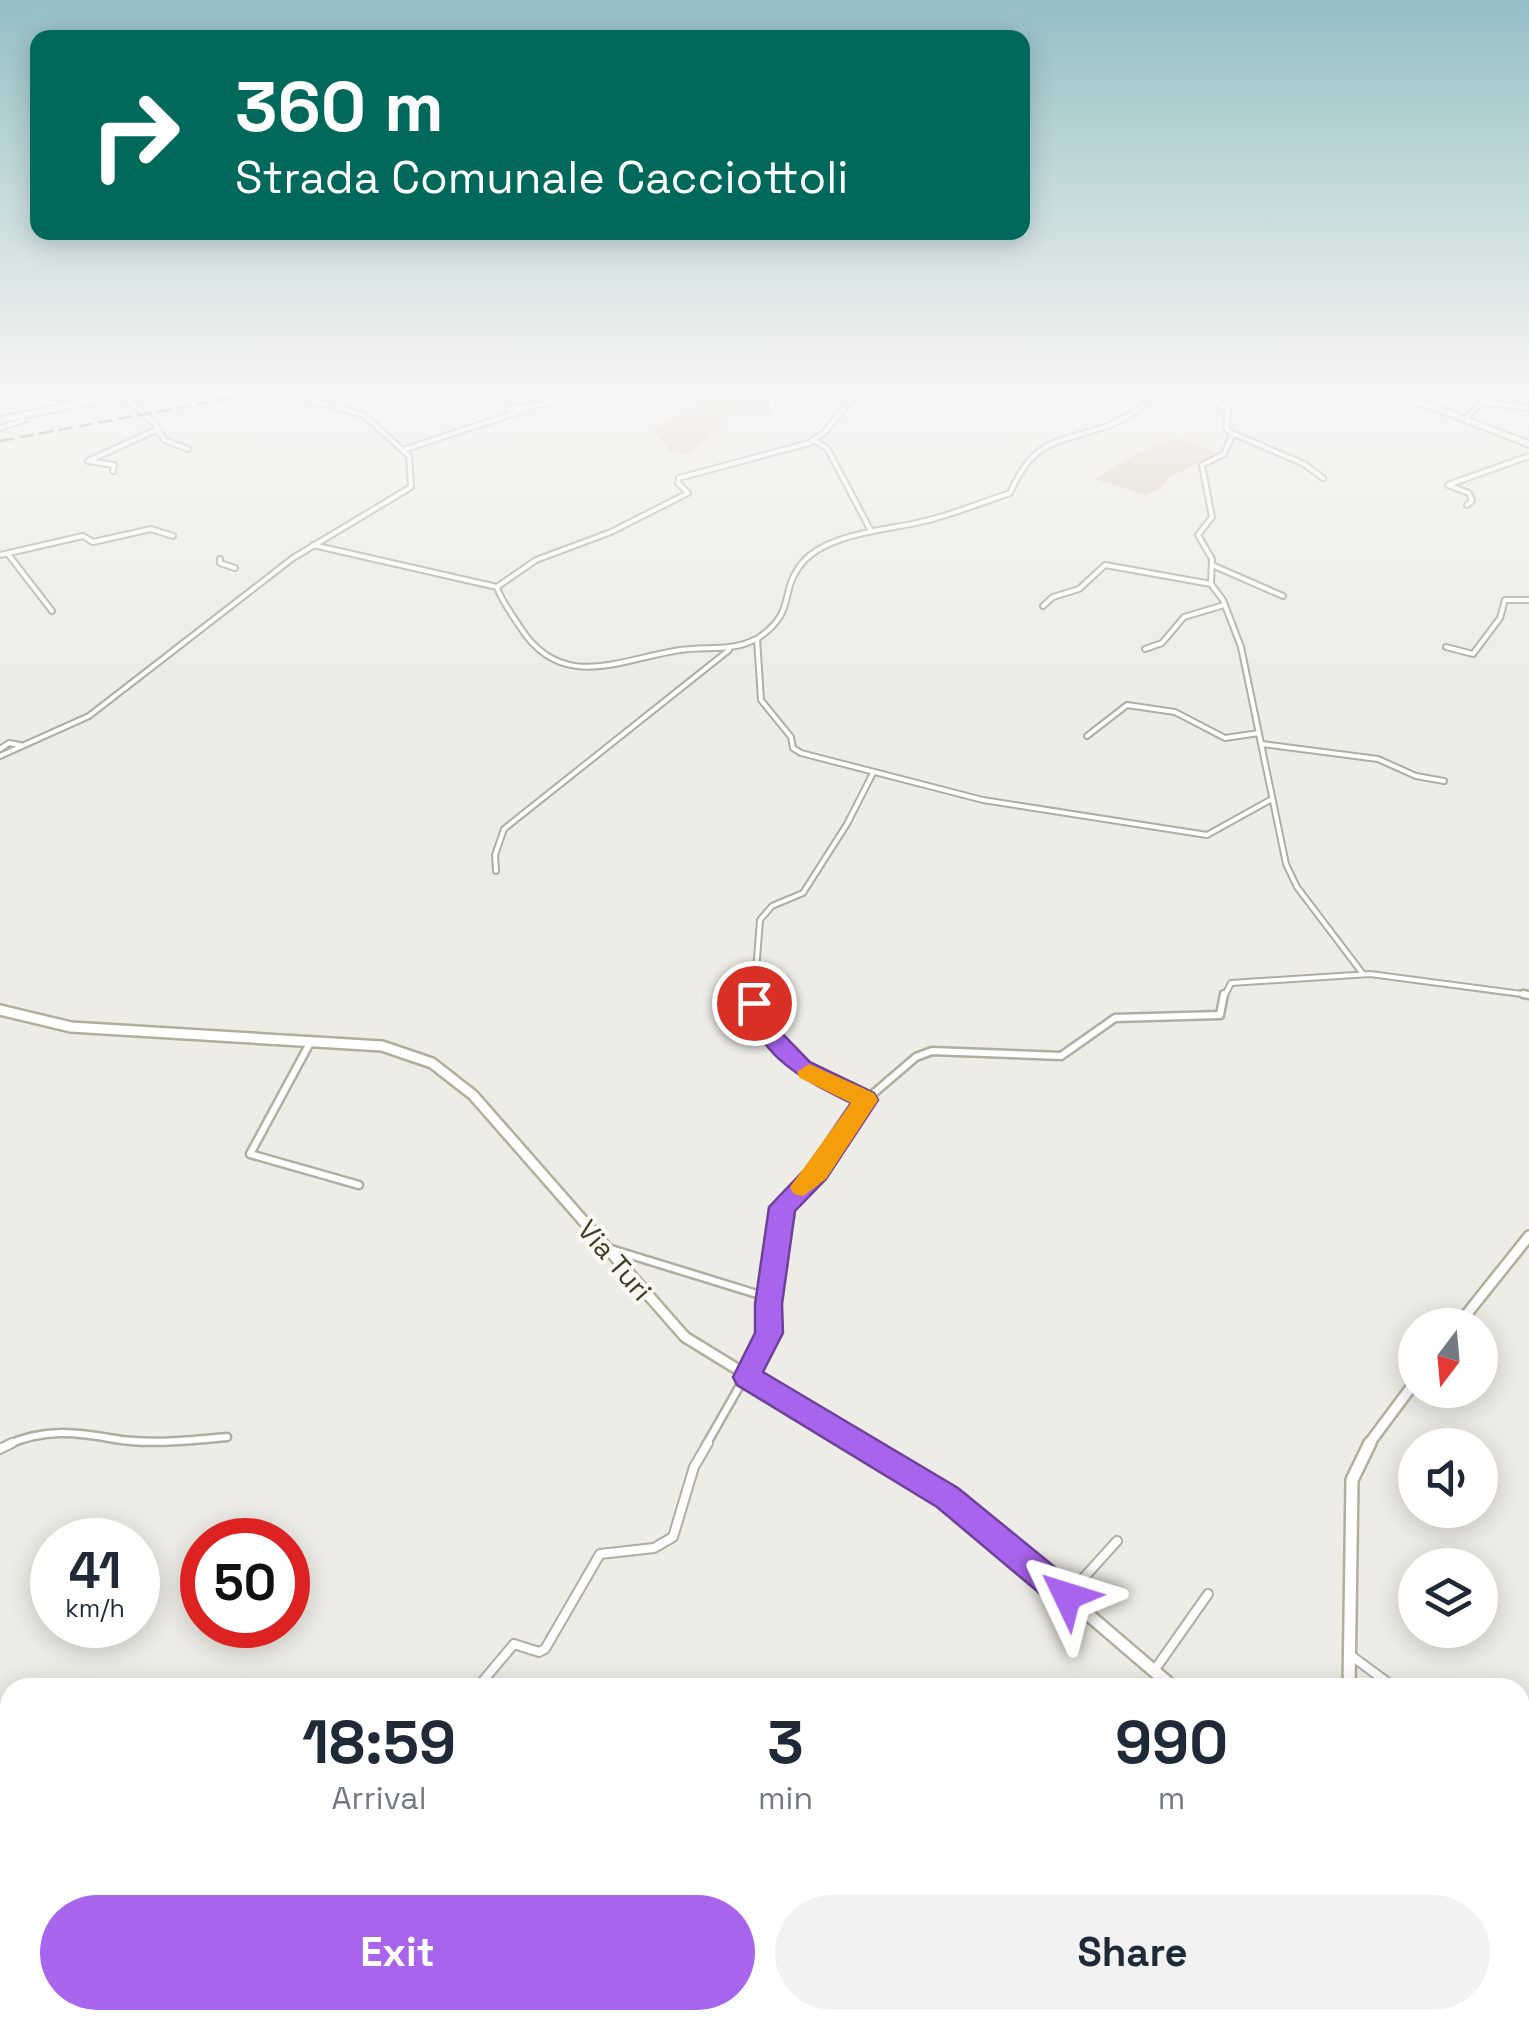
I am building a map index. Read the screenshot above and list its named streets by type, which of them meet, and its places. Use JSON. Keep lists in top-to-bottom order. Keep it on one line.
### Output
{"streets":{"main road":["Via Turi"]},"north":"bottom","page":{"turn":["360 m","Strada Comunale Cacciottoli"],"speed":"41 km/h","limit":"50","eta":["18:59","Arrival","3","min","990","m"],"buttons":["Exit","Share"]}}
